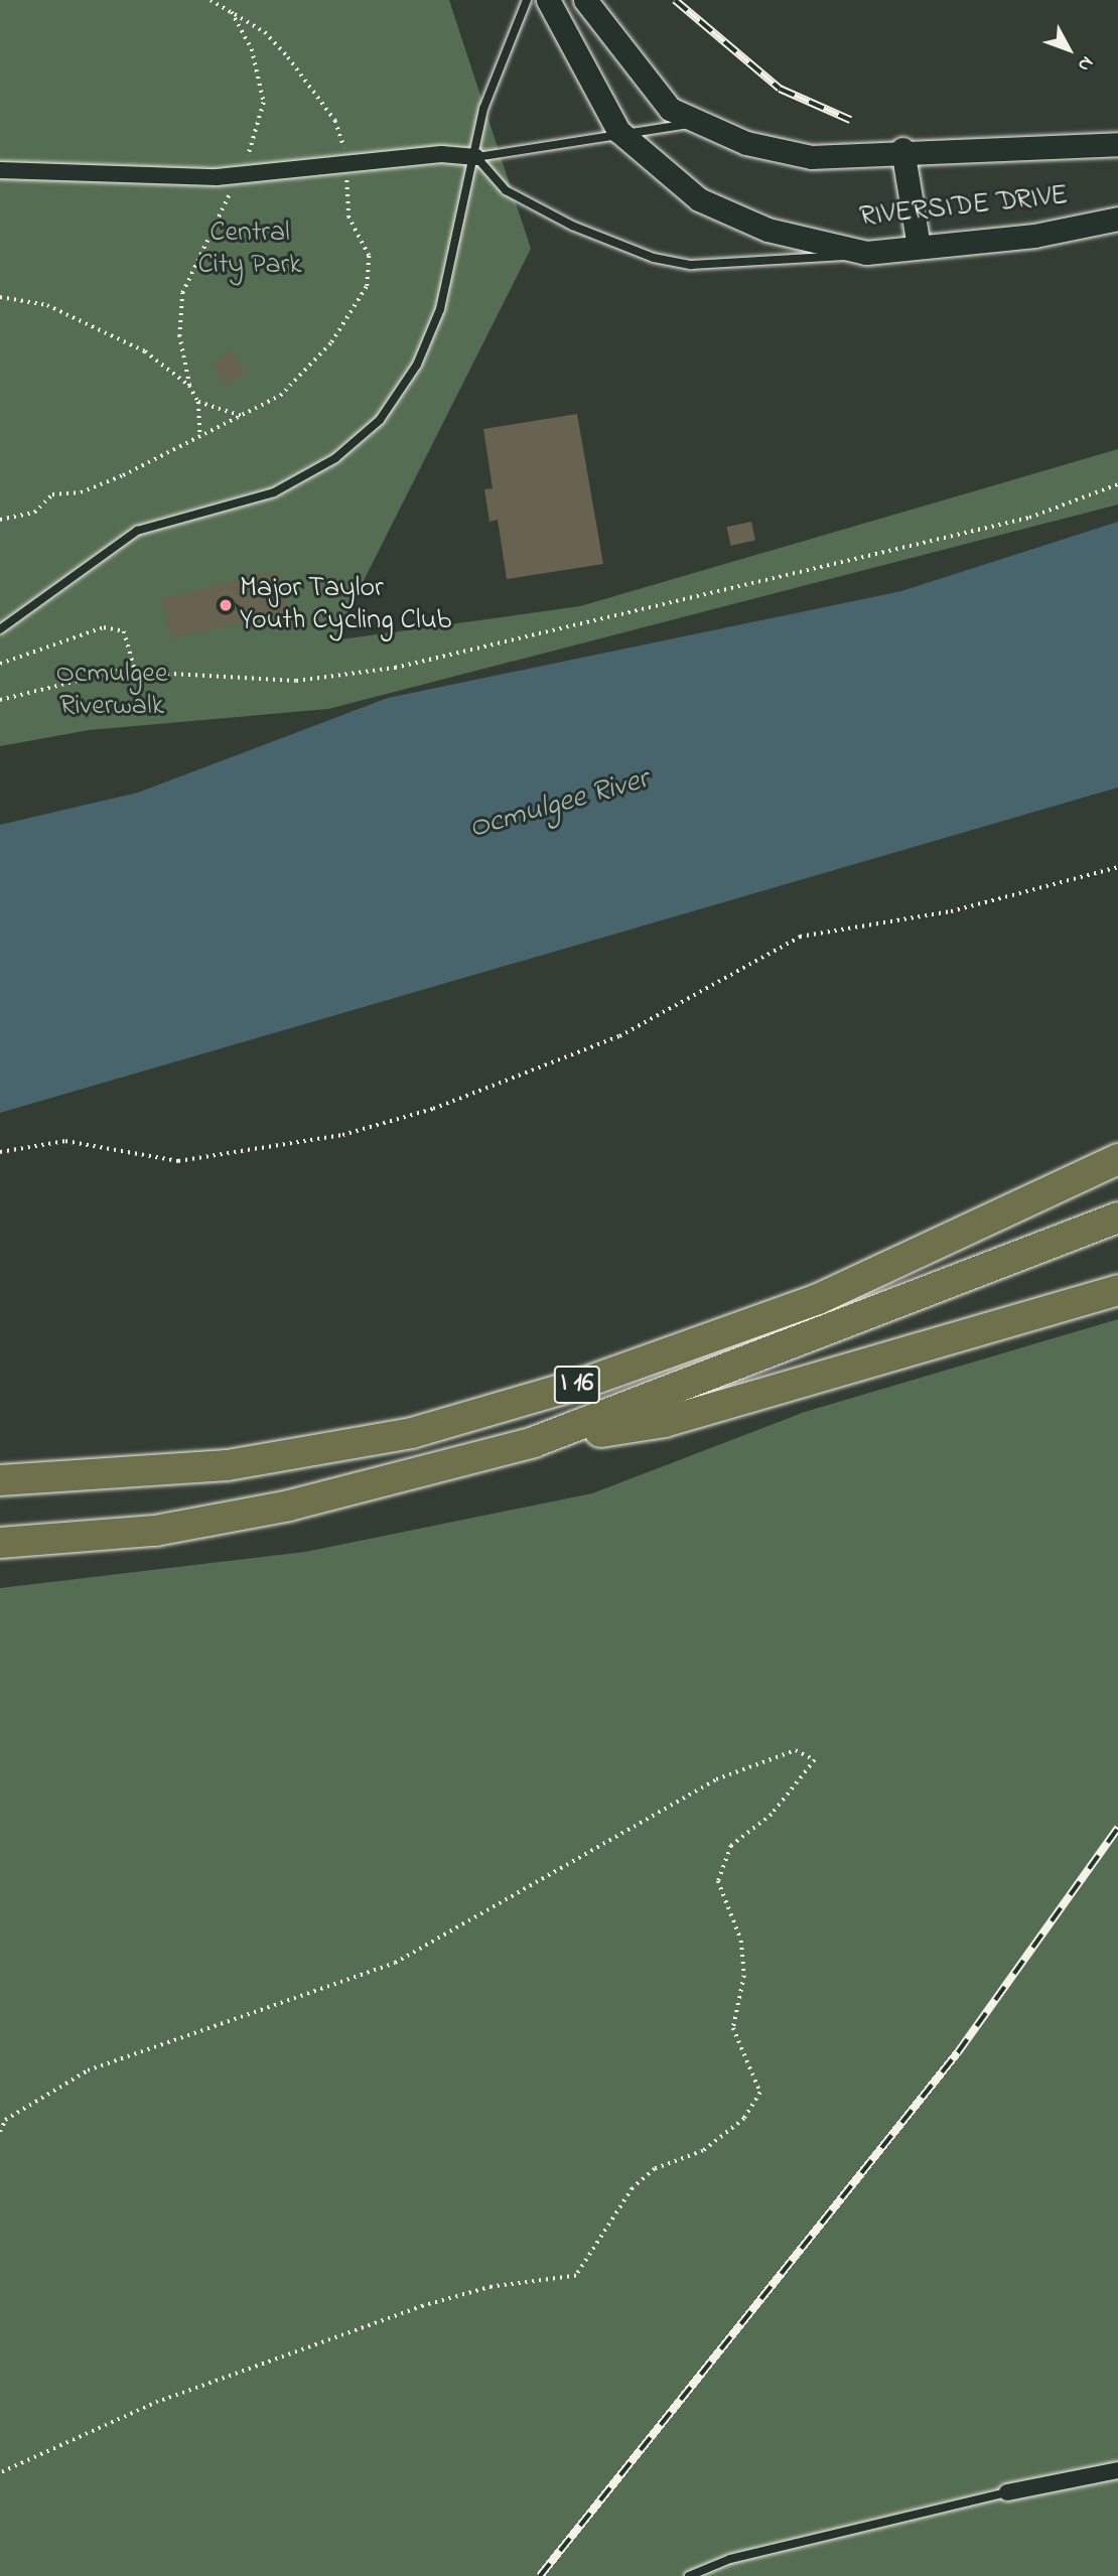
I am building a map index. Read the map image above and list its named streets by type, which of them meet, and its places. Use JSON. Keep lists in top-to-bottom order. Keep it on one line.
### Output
{"streets":{"highway":["I 16"],"street":["RIVERSIDE DRIVE"]},"water":["Ocmulgee River"],"parks":["Central City Park","Ocmulgee Riverwalk"],"places":["Major Taylor Youth Cycling Club"],"north":"bottom right"}
